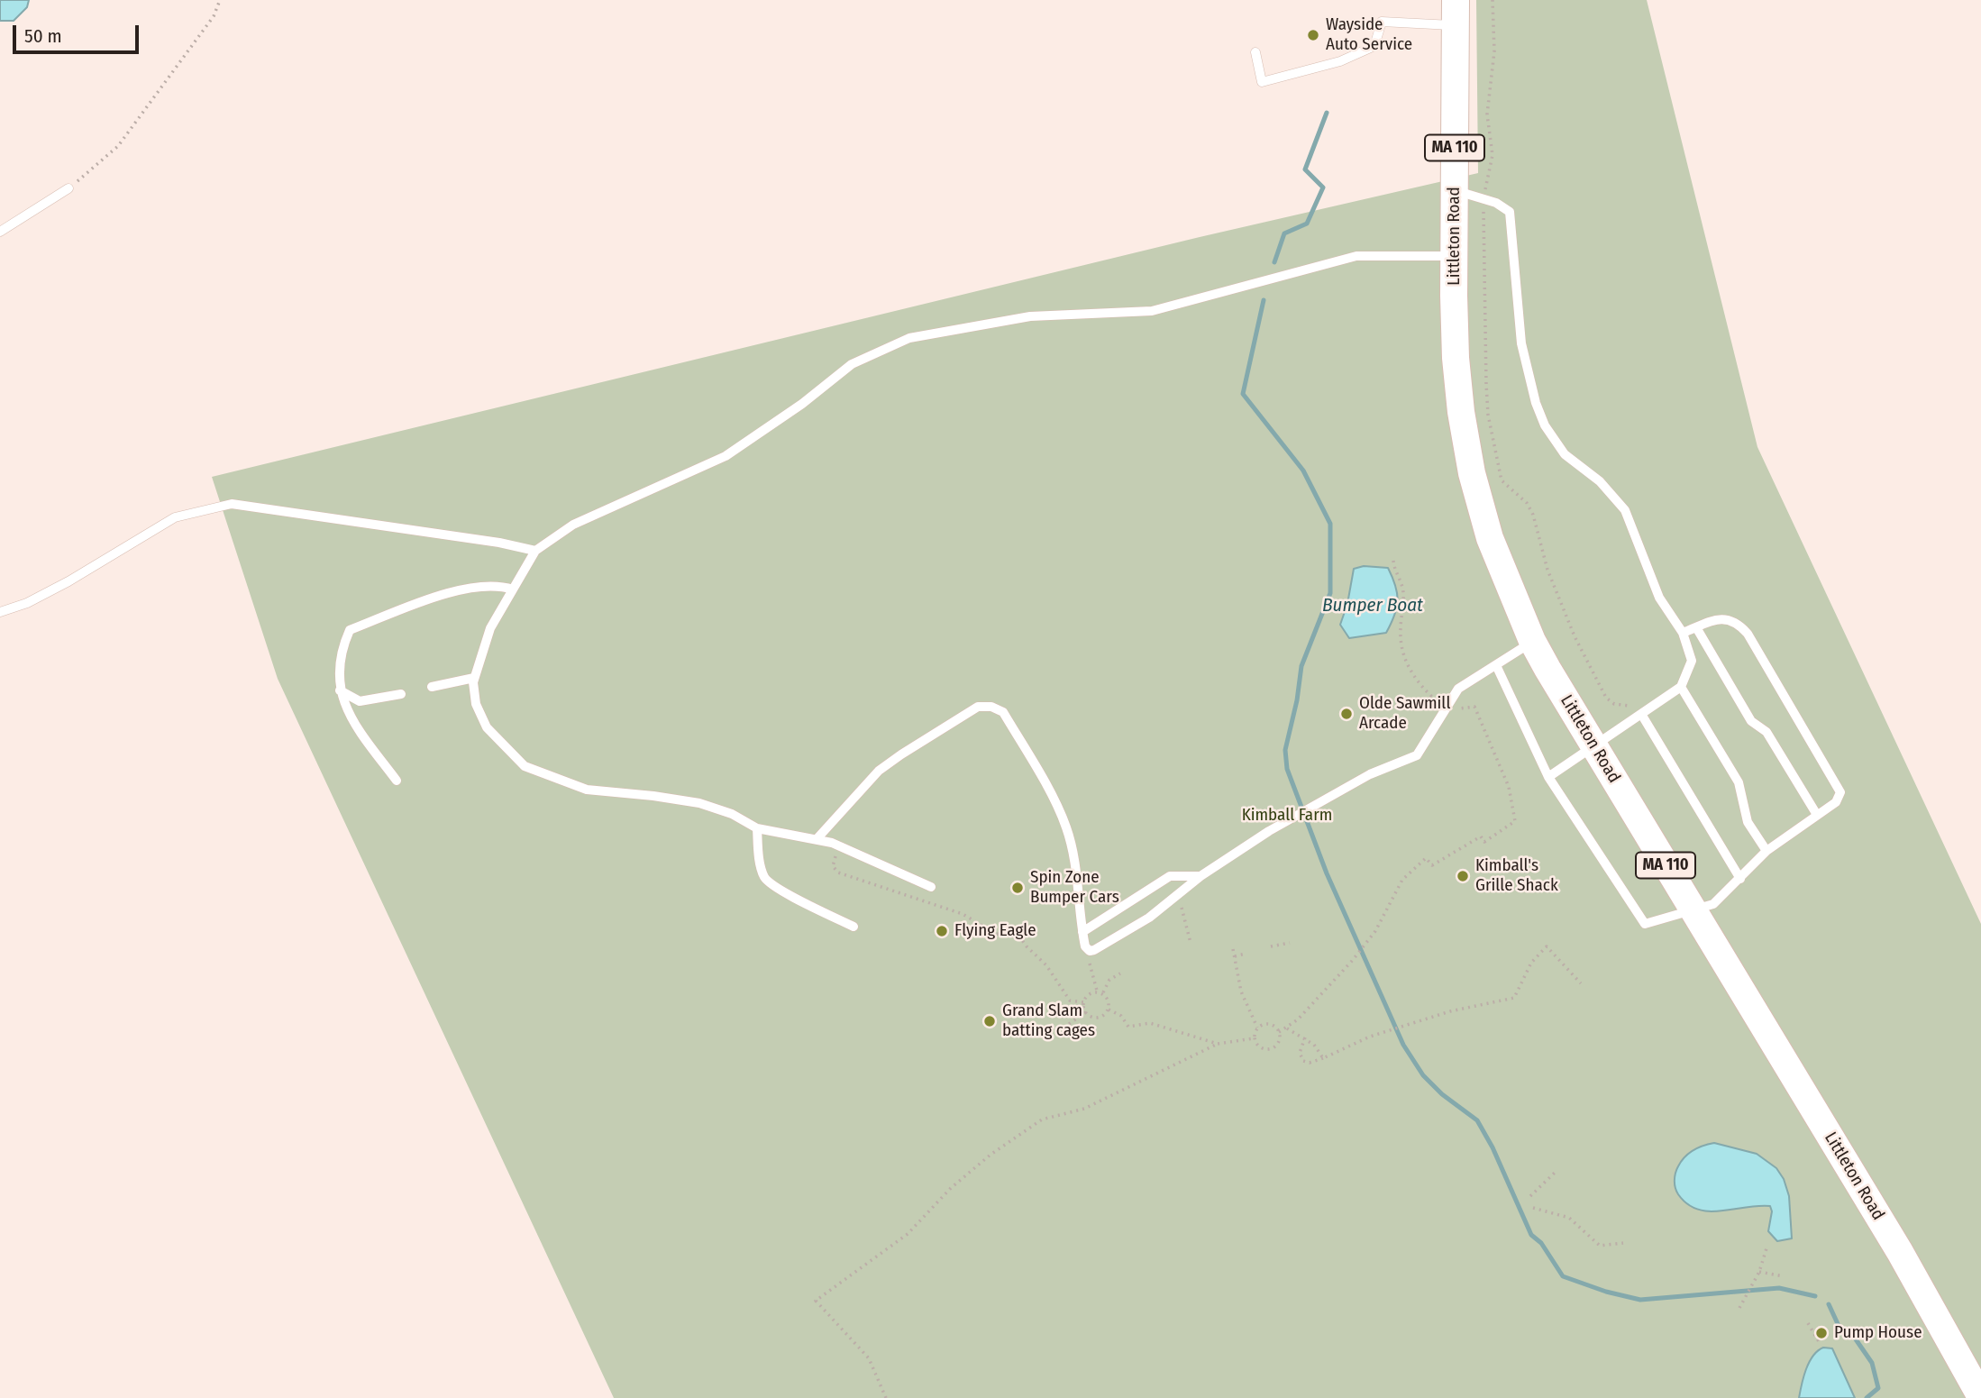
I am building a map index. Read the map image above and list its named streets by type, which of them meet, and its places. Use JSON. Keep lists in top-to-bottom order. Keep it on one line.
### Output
{"streets":{"main road":["MA 110","Littleton Road"]},"water":["Bumper Boat"],"parks":["Kimball Farm"],"places":["Wayside Auto Service","Olde Sawmill Arcade","Kimball's Grille Shack","Spin Zone Bumper Cars","Flying Eagle","Grand Slam batting cages","Pump House"],"scale_bar":"50 m"}
